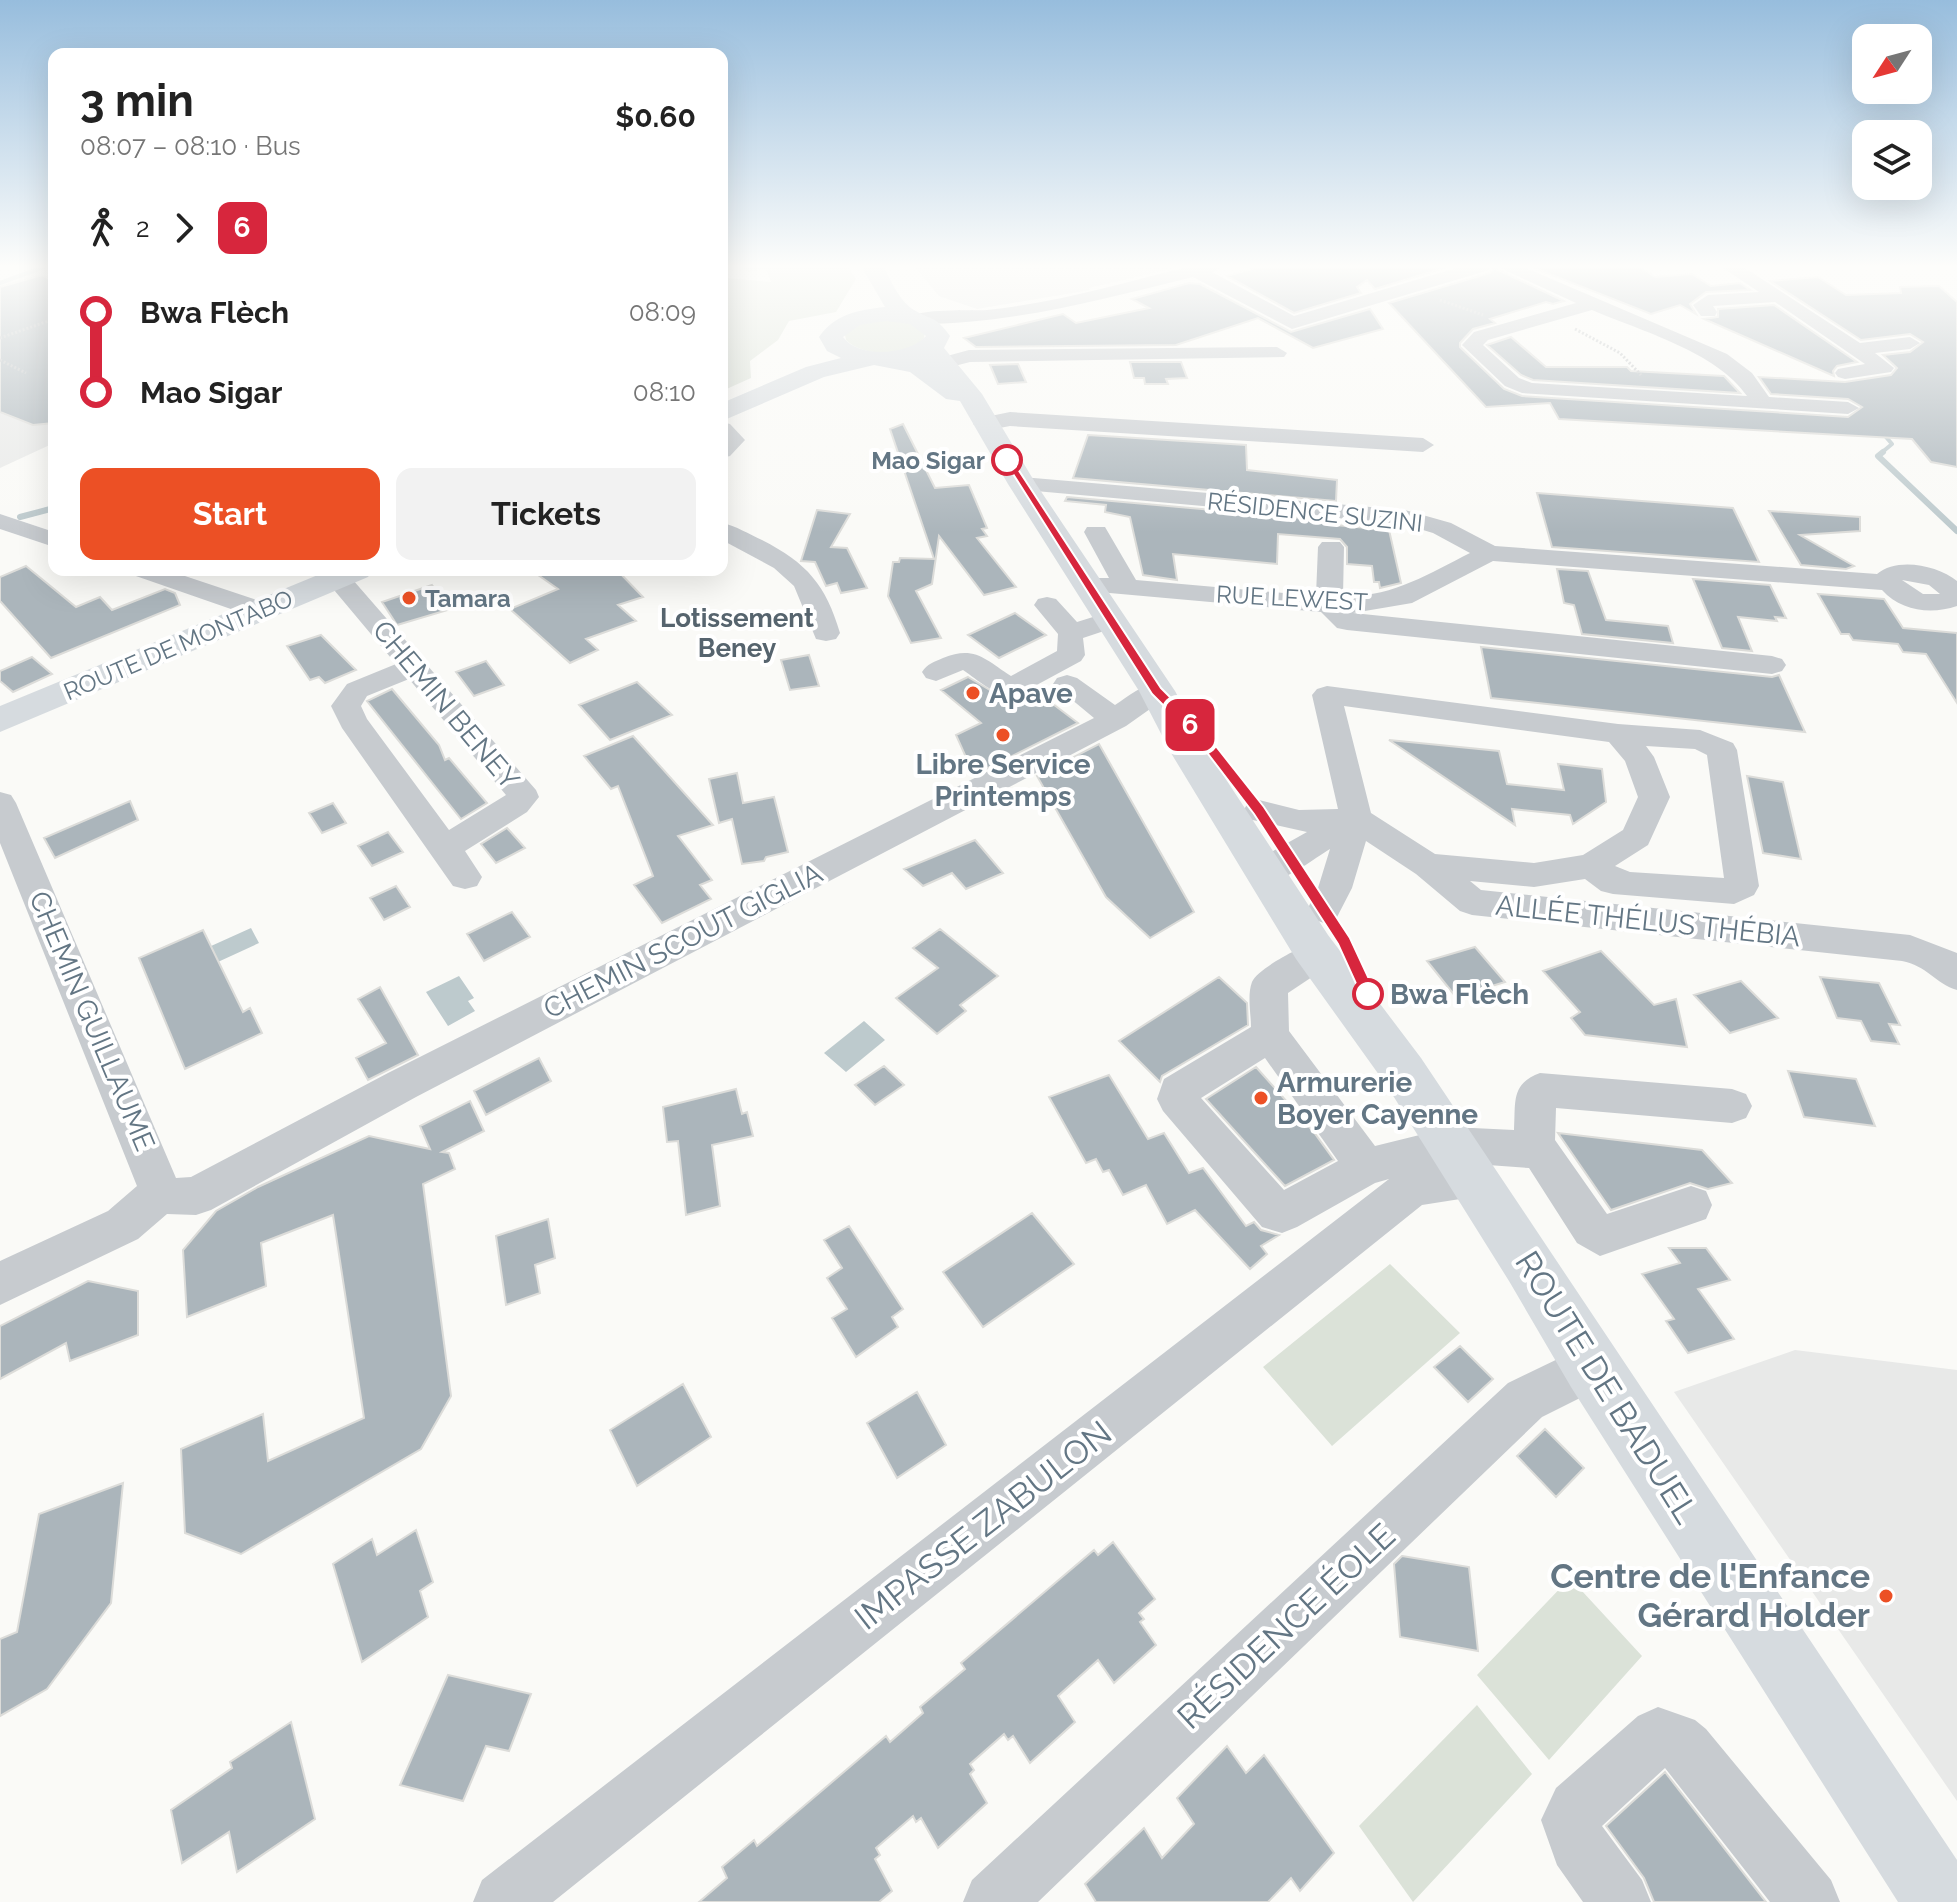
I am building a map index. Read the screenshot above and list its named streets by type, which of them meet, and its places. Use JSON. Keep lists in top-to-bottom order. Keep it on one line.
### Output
{"streets":{"main road":["ROUTE DE MONTABO","ROUTE DE BADUEL"],"street":["RÉSIDENCE SUZINI","RUE LEWEST","CHEMIN BENEY","ALLÉE THÉLUS THÉBIA","CHEMIN SCOUT GIGLIA","CHEMIN GUILLAUME","IMPASSE ZABULON","RÉSIDENCE ÉOLE"]},"crossings":[["RÉSIDENCE SUZINI","RUE LEWEST"],["RÉSIDENCE SUZINI","ROUTE DE BADUEL"],["RUE LEWEST","ROUTE DE BADUEL"],["CHEMIN SCOUT GIGLIA","CHEMIN GUILLAUME"],["CHEMIN SCOUT GIGLIA","ROUTE DE BADUEL"],["ROUTE DE BADUEL","IMPASSE ZABULON"],["ROUTE DE BADUEL","RÉSIDENCE ÉOLE"]],"districts":["Lotissement Beney"],"places":["Mao Sigar","Tamara","Apave","Libre Service Printemps","Bwa Flèch","Armurerie Boyer Cayenne","Centre de l'Enfance Gérard Holder"],"lines":["bus line 6"],"north":"bottom left","page":{"on_map":"6","heading":["3 min","08:07 – 08:10 · Bus","$0.60"],"legs":["2","6"],"list":[{"name":"Bwa Flèch","value":"08:09"},{"name":"Mao Sigar","value":"08:10"}],"buttons":["Start","Tickets"]}}
